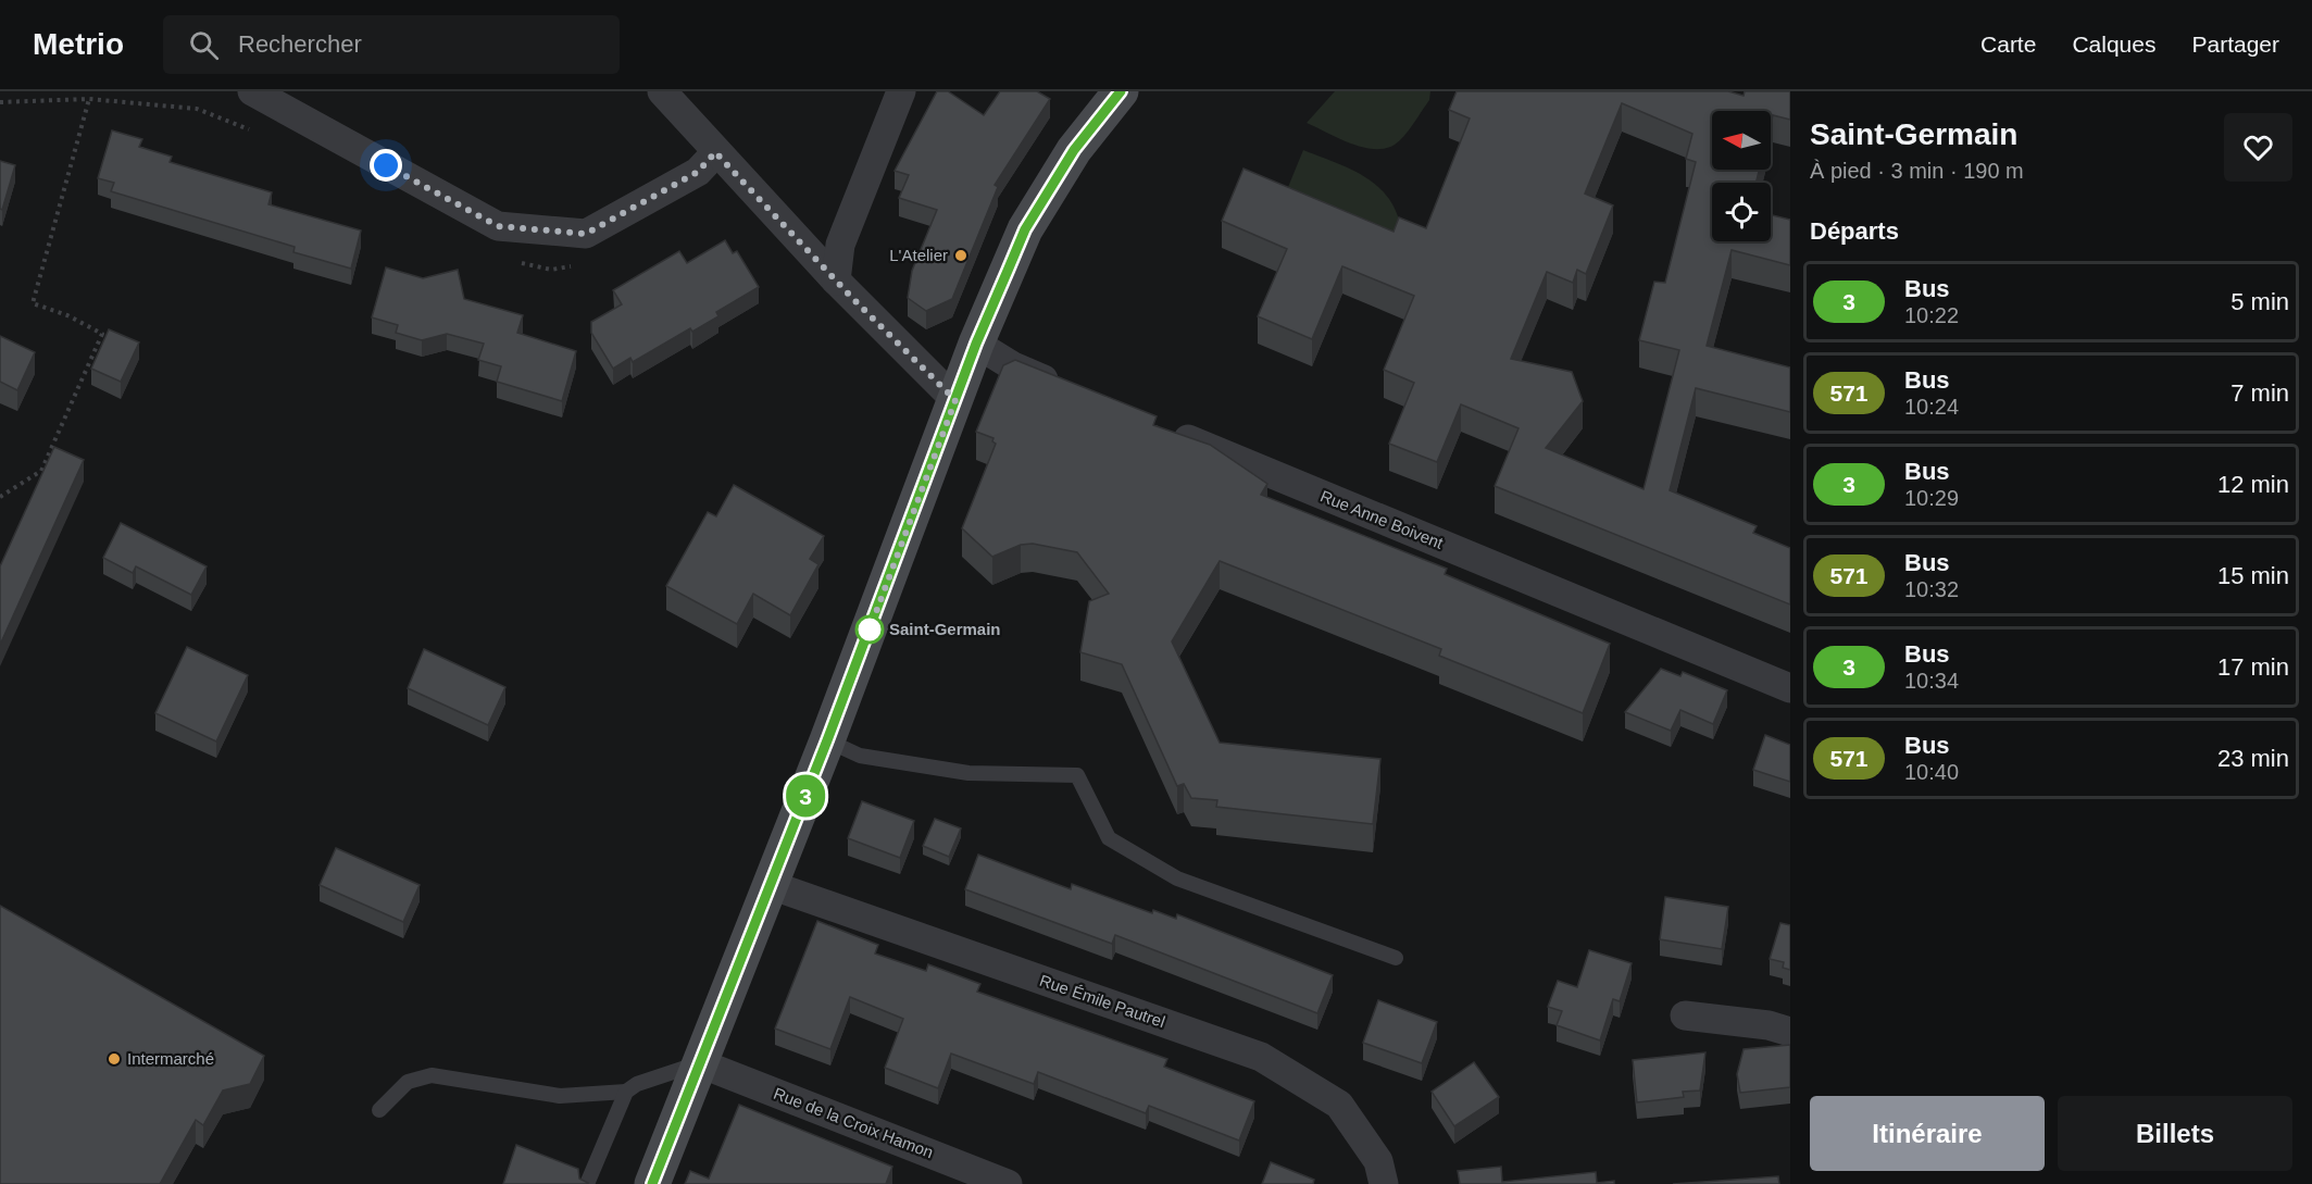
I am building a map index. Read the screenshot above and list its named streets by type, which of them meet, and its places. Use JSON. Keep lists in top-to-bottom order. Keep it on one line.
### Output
{"streets":{"street":["Rue Anne Boivent","Rue Émile Pautrel","Rue de la Croix Hamon"]},"places":["L'Atelier","Saint-Germain","Intermarché"],"lines":["bus line 3"],"north":"left","page":{"header":"Metrio","search":"Rechercher","nav":["Carte","Calques","Partager"],"on_map":"3","heading":[["Saint-Germain","À pied · 3 min · 190 m"],"Départs"],"list":[{"mark":"3","name":"Bus","note":"10:22","value":"5 min"},{"mark":"571","name":"Bus","note":"10:24","value":"7 min"},{"mark":"3","name":"Bus","note":"10:29","value":"12 min"},{"mark":"571","name":"Bus","note":"10:32","value":"15 min"},{"mark":"3","name":"Bus","note":"10:34","value":"17 min"},{"mark":"571","name":"Bus","note":"10:40","value":"23 min"}],"buttons":["Itinéraire","Billets"]}}
